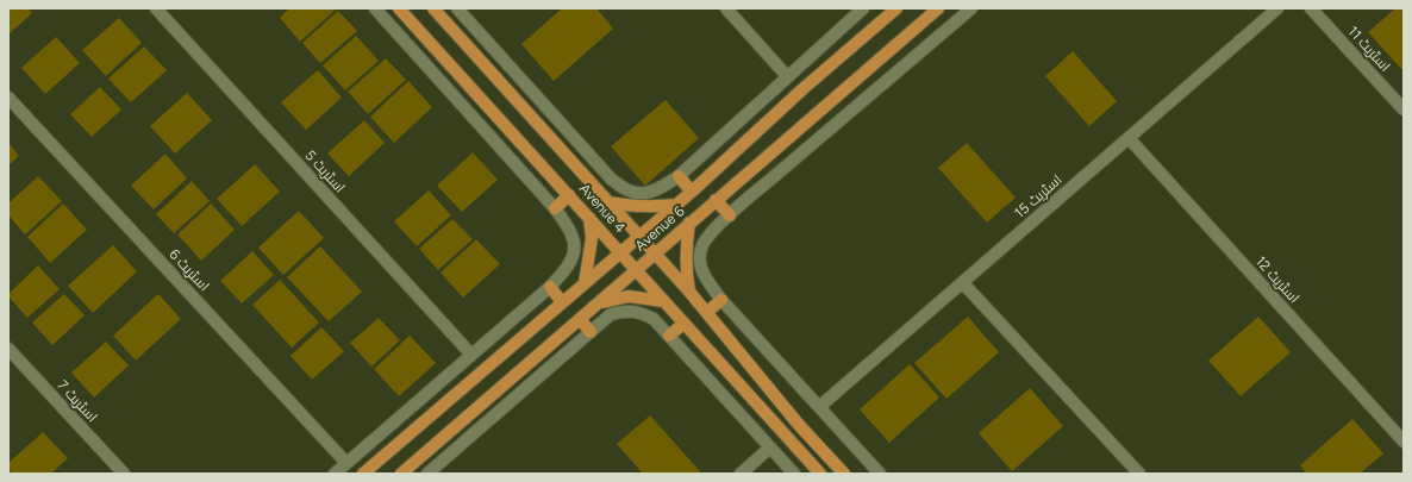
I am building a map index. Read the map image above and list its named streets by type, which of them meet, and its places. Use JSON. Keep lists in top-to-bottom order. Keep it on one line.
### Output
{"streets":{"main road":["Avenue 4","Avenue 6"],"street":["اسٹریٹ 11","اسٹریٹ 5","اسٹریٹ 15","اسٹریٹ 6","اسٹریٹ 12","اسٹریٹ 7"]},"crossings":[["اسٹریٹ 15","اسٹریٹ 12"],["Avenue 4","Avenue 6"]]}
